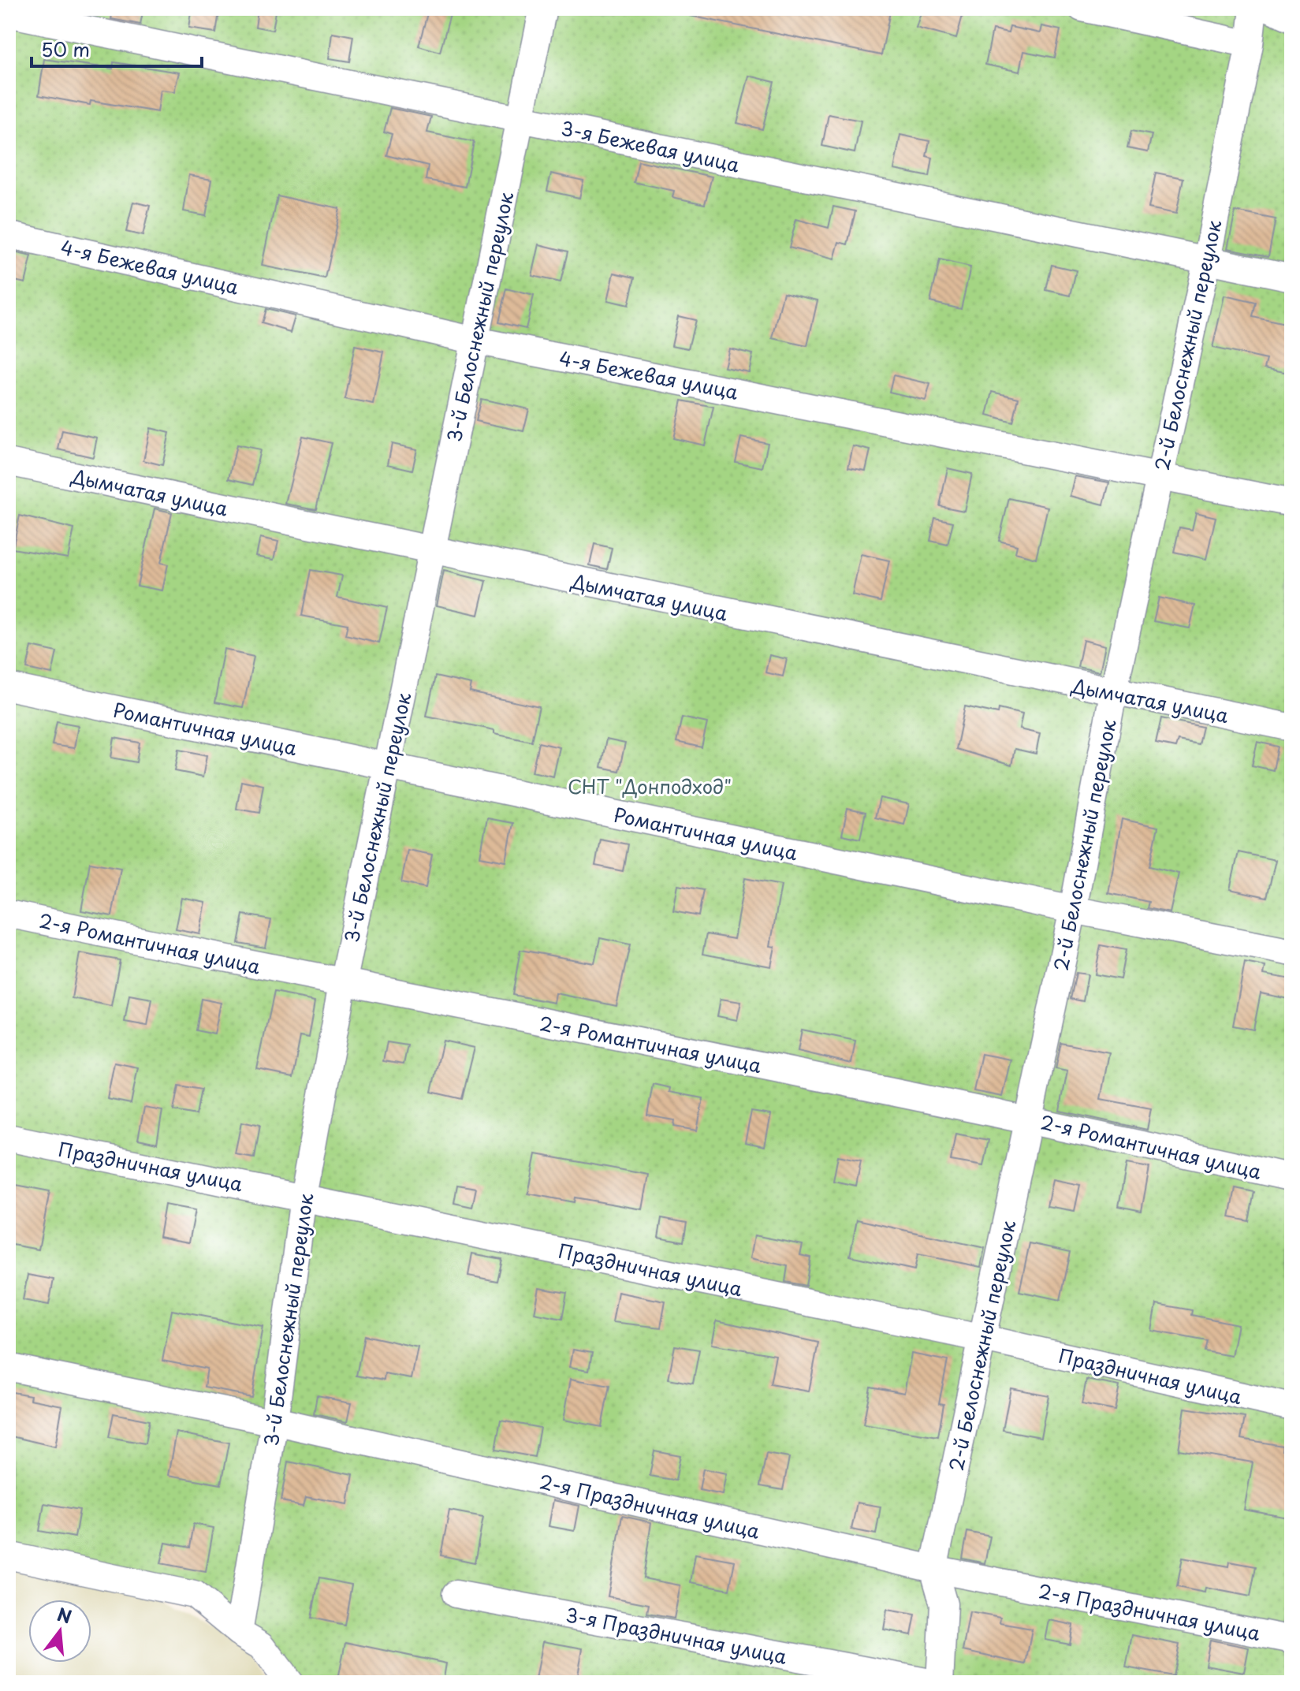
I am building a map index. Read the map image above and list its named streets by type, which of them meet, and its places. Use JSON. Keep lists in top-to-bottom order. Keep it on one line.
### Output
{"streets":{"street":["3-я Бежевая улица","4-я Бежевая улица","3-й Белоснежный переулок","2-й Белоснежный переулок","Дымчатая улица","Романтичная улица","2-я Романтичная улица","Праздничная улица","2-я Праздничная улица","3-я Праздничная улица"]},"crossings":[["3-я Бежевая улица","3-й Белоснежный переулок"],["3-я Бежевая улица","2-й Белоснежный переулок"],["4-я Бежевая улица","3-й Белоснежный переулок"],["4-я Бежевая улица","2-й Белоснежный переулок"],["3-й Белоснежный переулок","Дымчатая улица"],["3-й Белоснежный переулок","Романтичная улица"],["3-й Белоснежный переулок","2-я Романтичная улица"],["3-й Белоснежный переулок","Праздничная улица"],["3-й Белоснежный переулок","2-я Праздничная улица"],["2-й Белоснежный переулок","Дымчатая улица"],["2-й Белоснежный переулок","Романтичная улица"],["2-й Белоснежный переулок","2-я Романтичная улица"],["2-й Белоснежный переулок","Праздничная улица"],["2-й Белоснежный переулок","2-я Праздничная улица"]],"parks":["СНТ \"Донподход\""],"scale_bar":"50 m","north":"top"}
